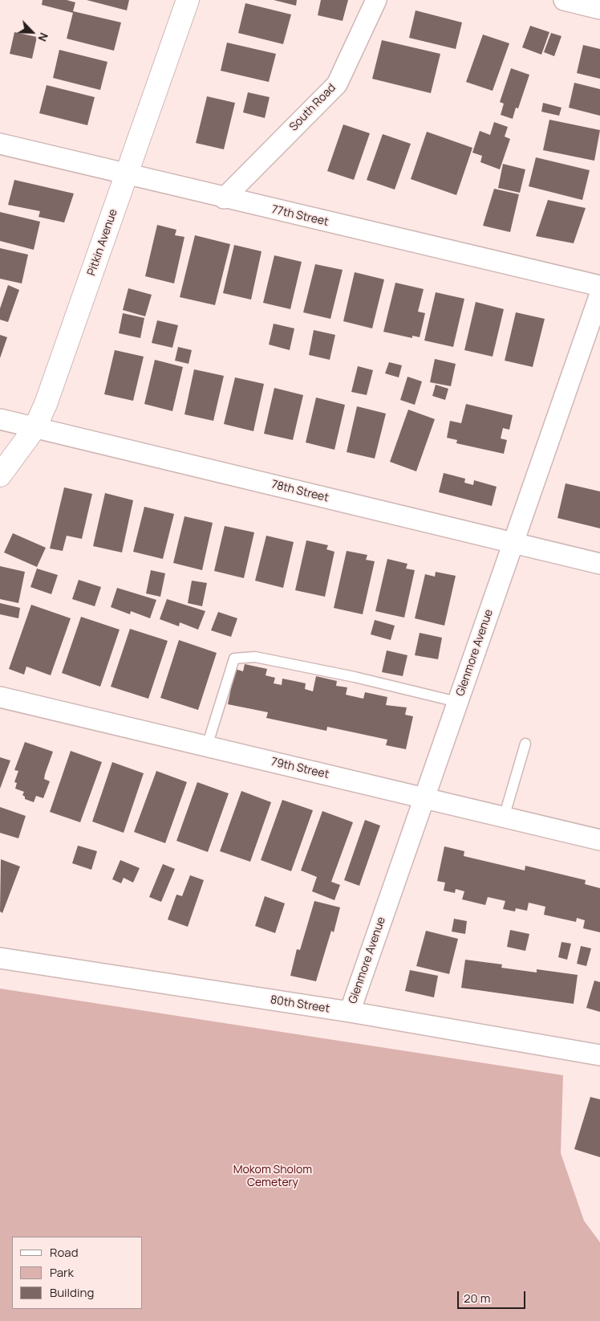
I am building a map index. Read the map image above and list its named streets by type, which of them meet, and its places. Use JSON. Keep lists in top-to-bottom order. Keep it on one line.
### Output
{"streets":{"street":["South Road","77th Street","Pitkin Avenue","78th Street","Glenmore Avenue","79th Street","80th Street"]},"crossings":[["South Road","77th Street"],["77th Street","Pitkin Avenue"],["Pitkin Avenue","78th Street"],["78th Street","Glenmore Avenue"],["Glenmore Avenue","79th Street"],["Glenmore Avenue","80th Street"]],"parks":["Mokom Sholom Cemetery"],"legend":["Road","Park","Building"],"scale_bar":"20 m","north":"bottom right"}
